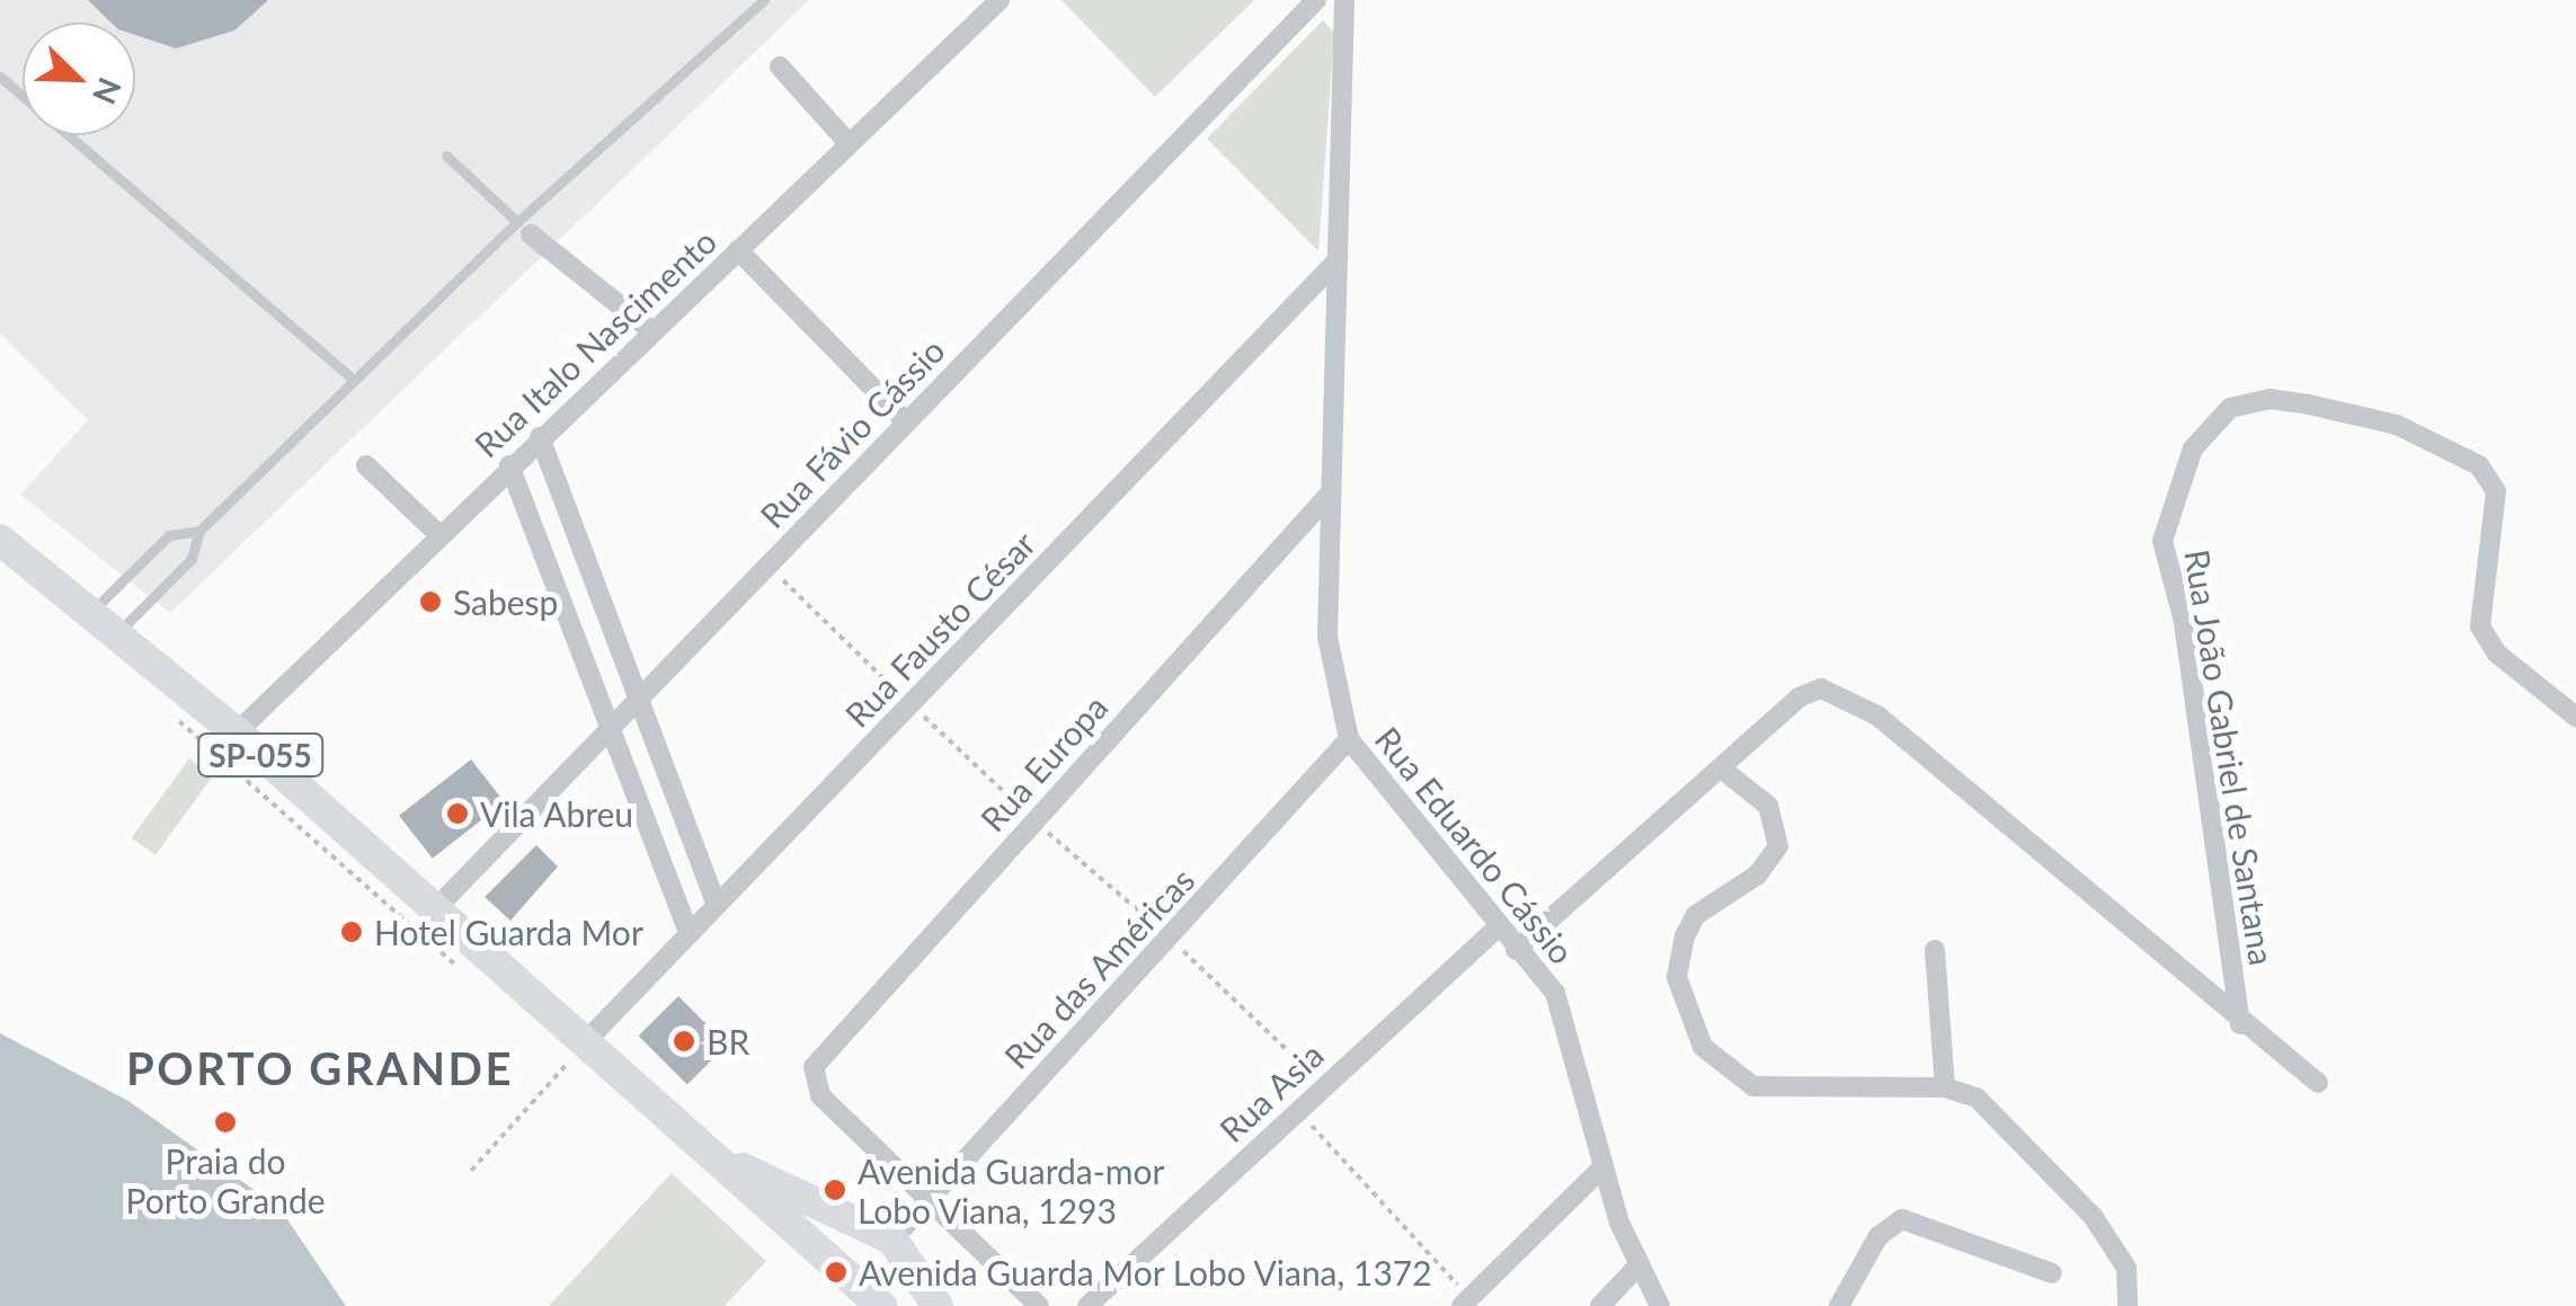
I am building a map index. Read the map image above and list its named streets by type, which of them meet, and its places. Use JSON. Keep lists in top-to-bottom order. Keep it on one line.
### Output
{"streets":{"main road":["SP-055"],"street":["Rua Italo Nascimento","Rua Fávio Cássio","Rua Fausto César","Rua João Gabriel de Santana","Rua Europa","Rua Eduardo Cássio","Rua das Américas","Rua Asia"]},"crossings":[["Rua Italo Nascimento","SP-055"],["Rua Fávio Cássio","SP-055"],["Rua Fausto César","SP-055"],["Rua Fausto César","Rua Eduardo Cássio"],["SP-055","Rua das Américas"],["Rua Europa","Rua Eduardo Cássio"],["Rua Europa","Rua das Américas"],["Rua Eduardo Cássio","Rua das Américas"],["Rua Eduardo Cássio","Rua Asia"]],"districts":["PORTO GRANDE"],"places":["Sabesp","Vila Abreu","Hotel Guarda Mor","BR","Praia do Porto Grande","Avenida Guarda-mor Lobo Viana, 1293","Avenida Guarda Mor Lobo Viana, 1372"],"north":"bottom right"}
